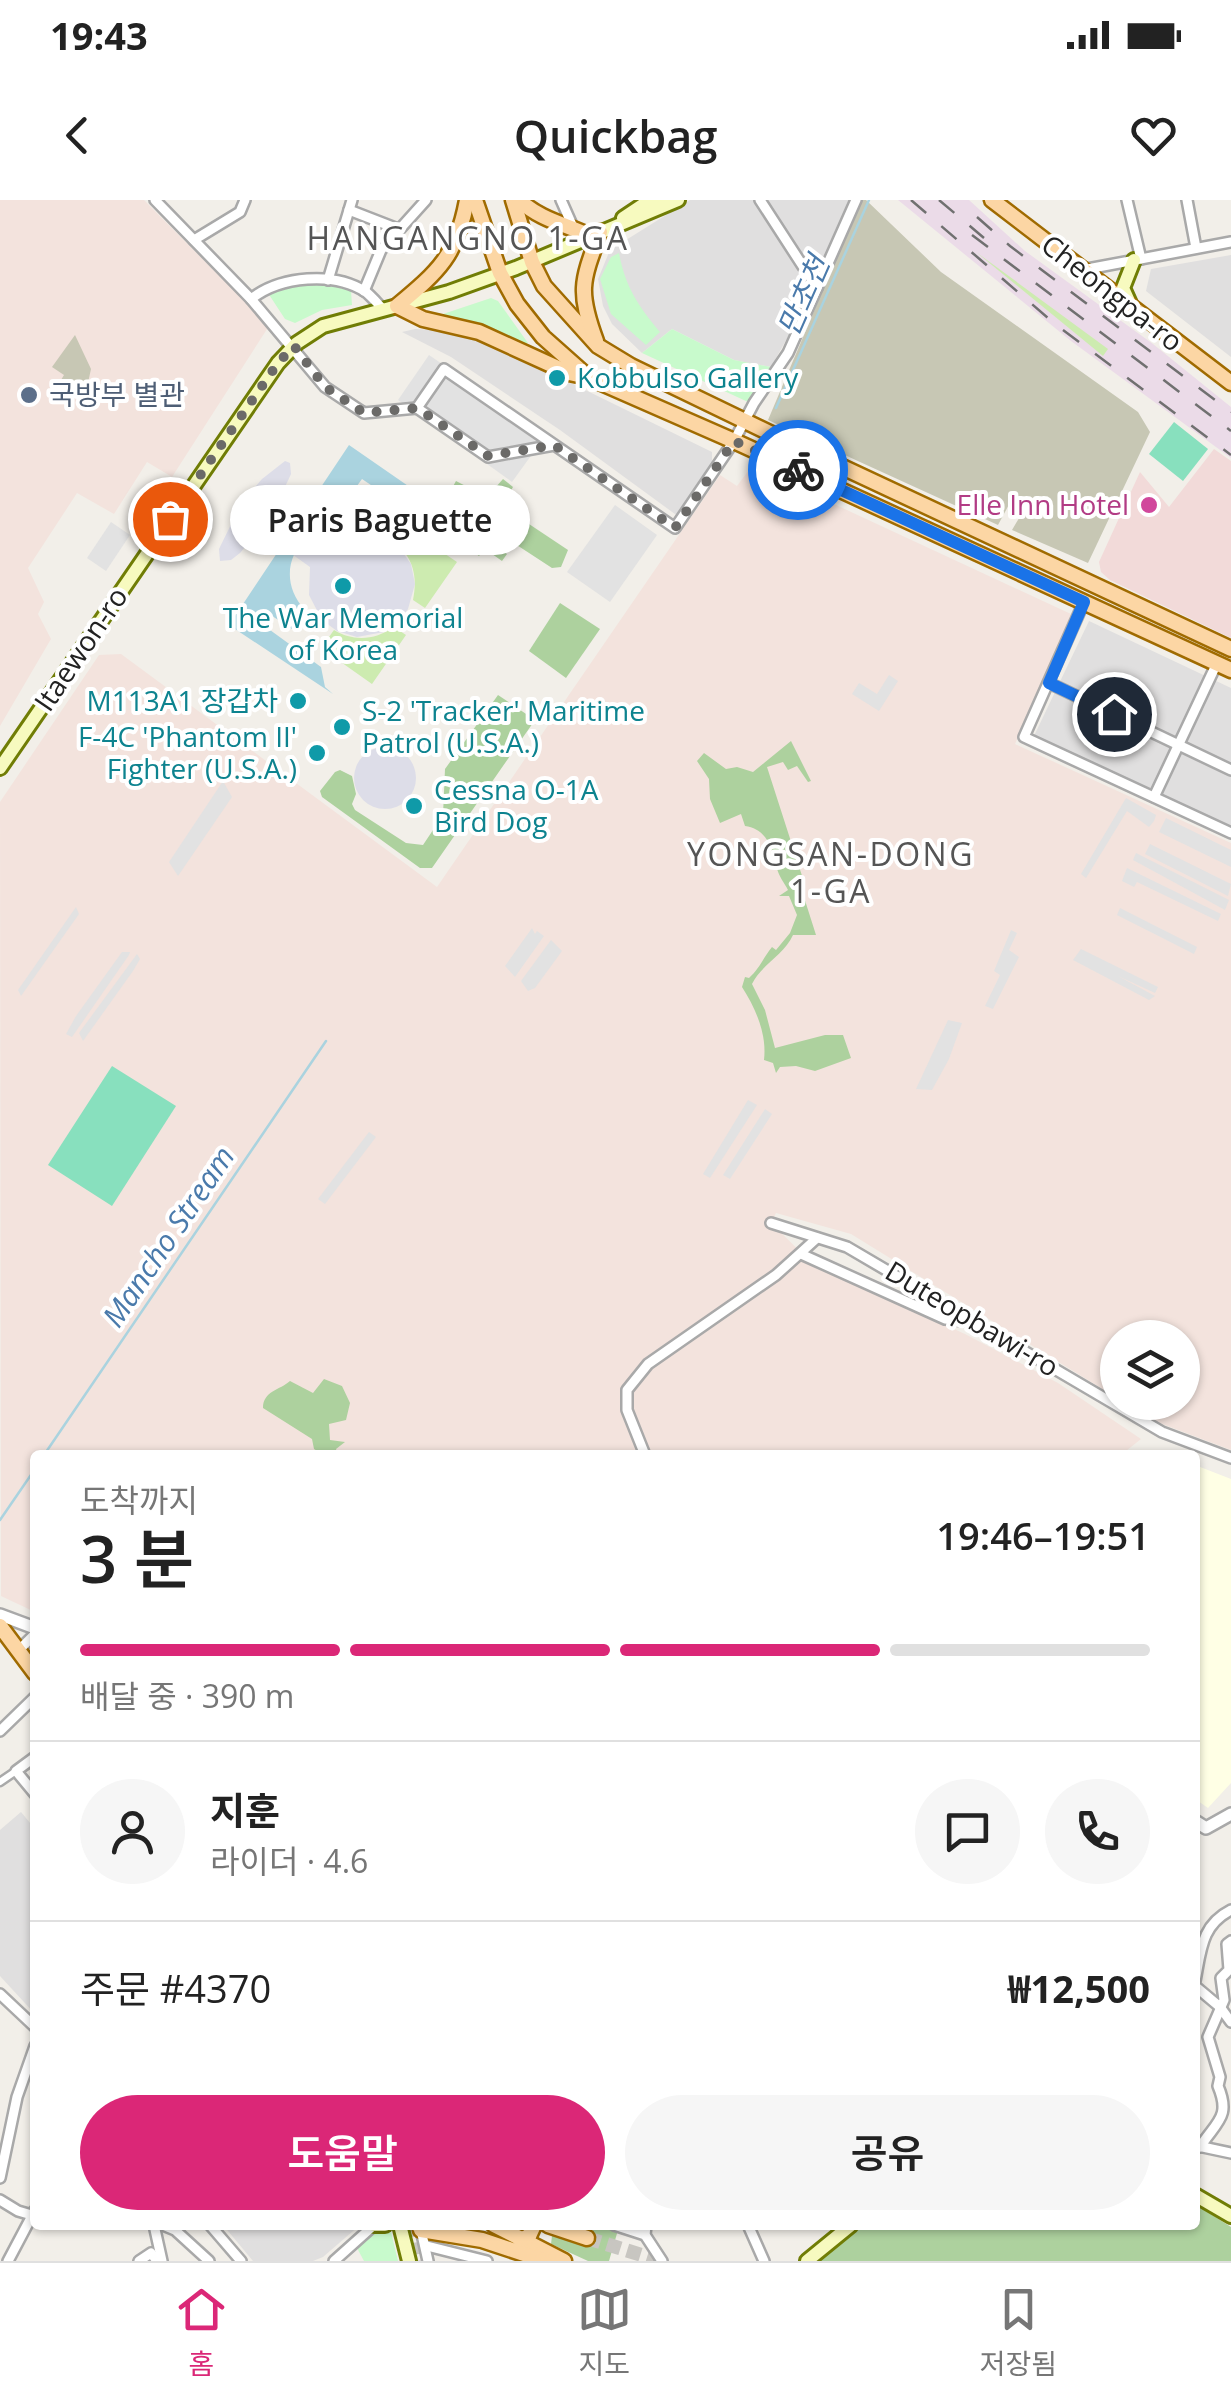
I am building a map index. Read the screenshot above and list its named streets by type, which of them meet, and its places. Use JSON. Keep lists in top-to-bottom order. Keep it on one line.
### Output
{"streets":{"main road":["Cheongpa-ro","Itaewon-ro"],"street":["Duteopbawi-ro"]},"districts":["HANGANGNO 1-GA","YONGSAN-DONG 1-GA"],"water":["만초천","Mancho Stream"],"places":["Kobbulso Gallery","국방부 별관","Elle Inn Hotel","Paris Baguette","The War Memorial of Korea","M113A1 장갑차","S-2 'Tracker' Maritime Patrol (U.S.A.)","F-4C 'Phantom II' Fighter (U.S.A.)","Cessna O-1A Bird Dog"],"page":{"status":"19:43","header":"Quickbag","bubble":"Paris Baguette","heading":["3 분","도착까지","19:46–19:51"],"panel":["지훈","라이더 · 4.6","주문 #4370","₩12,500"],"bar":"배달 중 · 390 m","buttons":["도움말","공유"],"tabs":["홈","지도","저장됨"]}}
